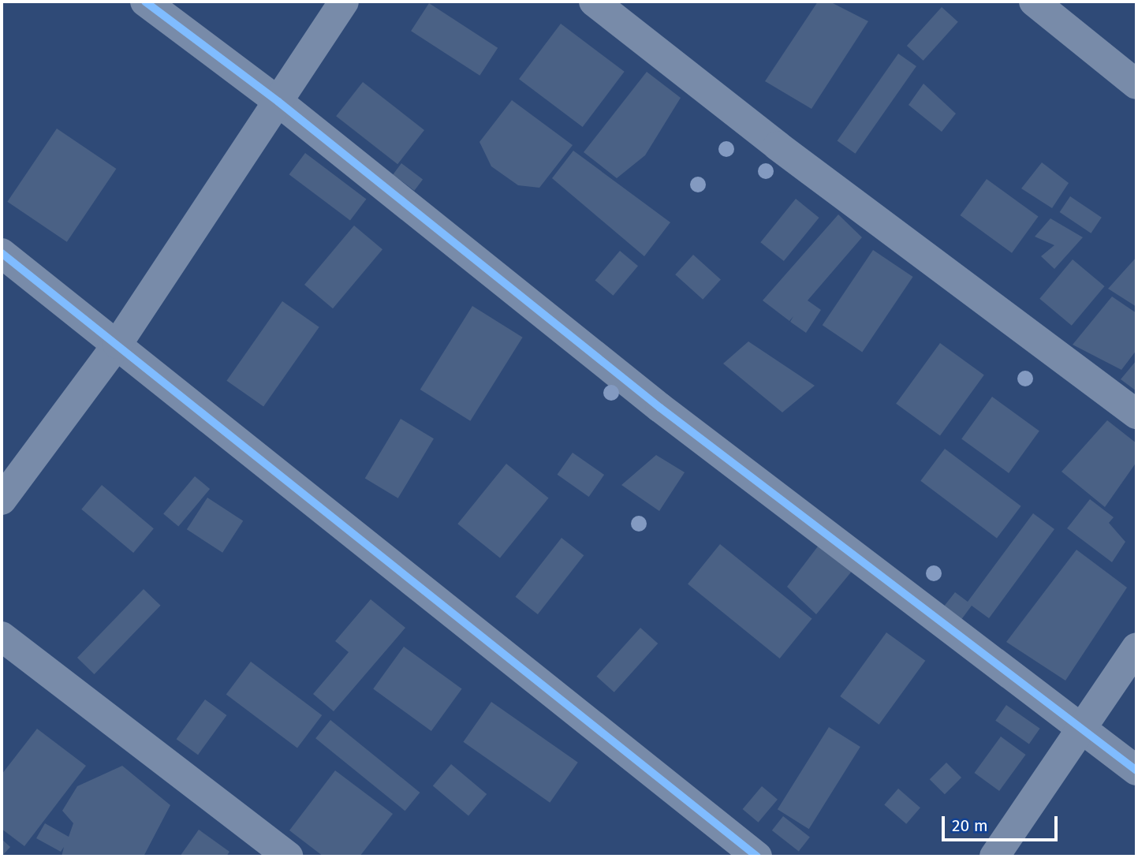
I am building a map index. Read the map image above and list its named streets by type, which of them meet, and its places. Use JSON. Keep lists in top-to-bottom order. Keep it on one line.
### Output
{"scale_bar":"20 m"}
